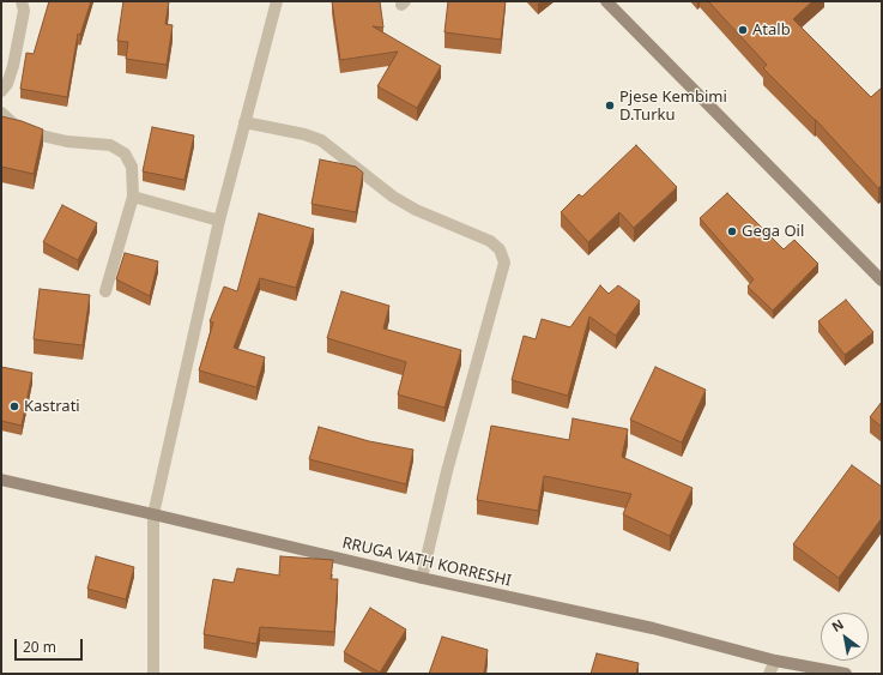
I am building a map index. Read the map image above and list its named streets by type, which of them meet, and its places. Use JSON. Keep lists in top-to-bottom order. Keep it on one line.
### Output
{"streets":{"main road":["RRUGA VATH KORRESHI"]},"places":["Atalb","Pjese Kembimi D.Turku","Gega Oil","Kastrati"],"scale_bar":"20 m","north":"top left"}
